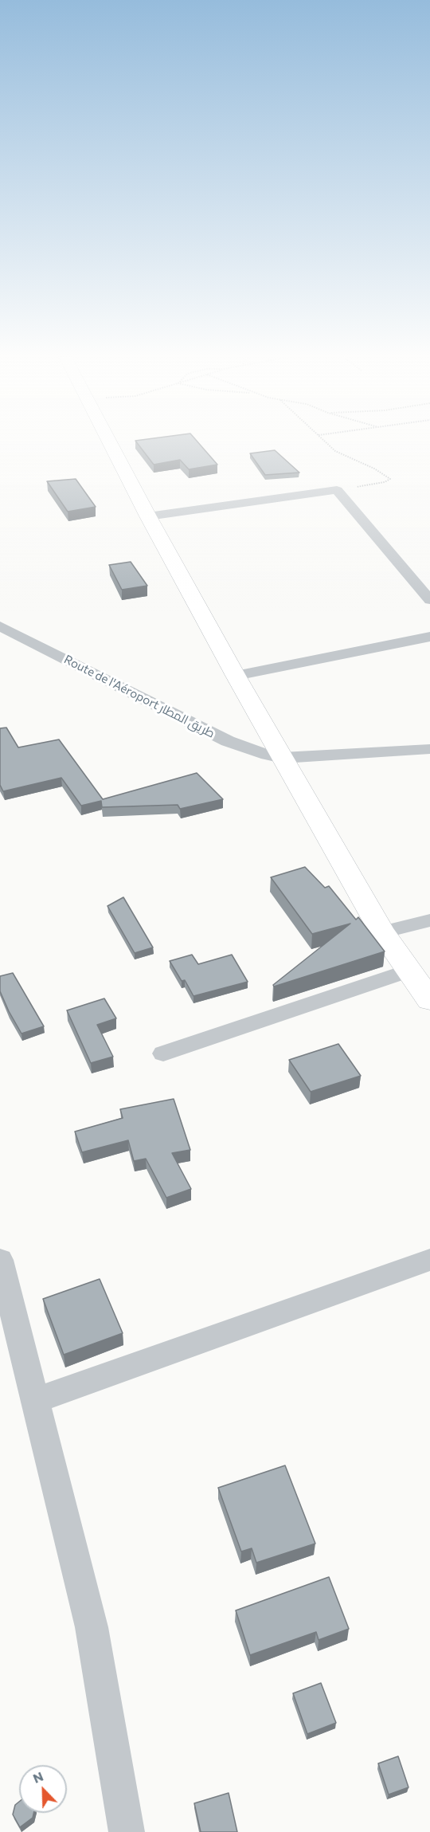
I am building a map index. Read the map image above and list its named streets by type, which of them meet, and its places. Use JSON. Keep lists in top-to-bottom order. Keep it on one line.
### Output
{"streets":{"street":["Route de l'Aéroport طريق المطار"]},"north":"top left"}
